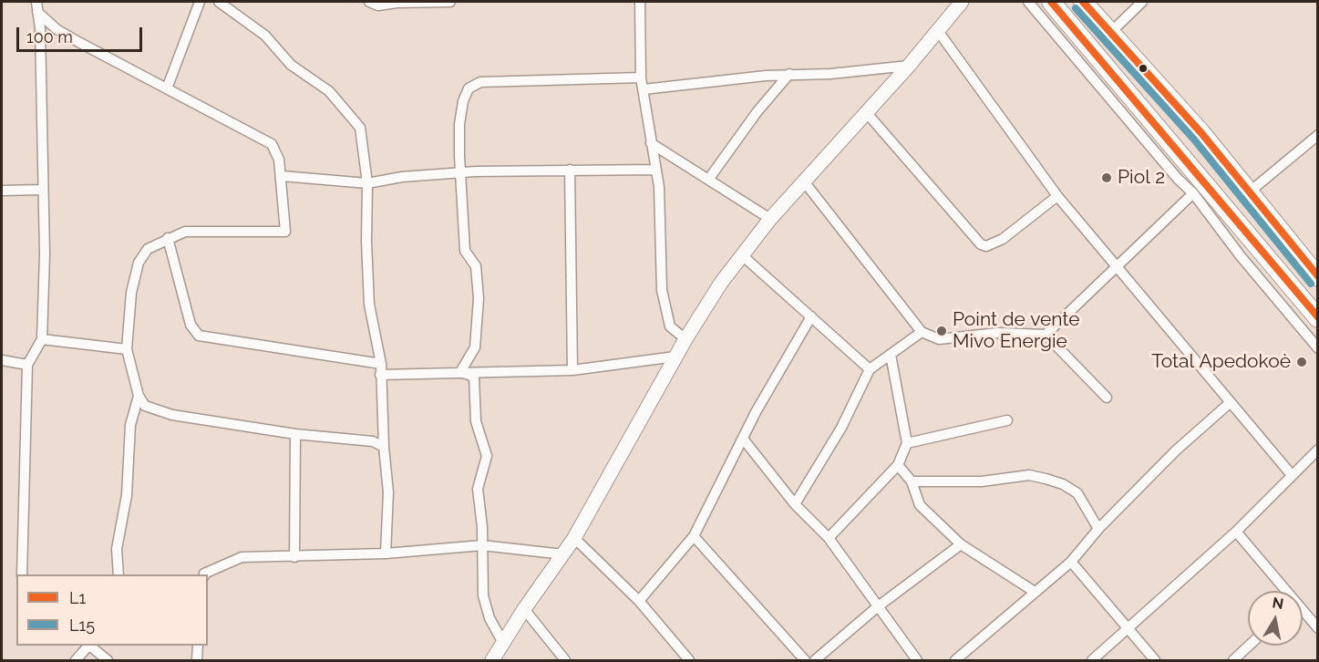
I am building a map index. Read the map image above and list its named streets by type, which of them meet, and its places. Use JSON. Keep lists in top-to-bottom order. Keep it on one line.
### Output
{"places":["Piol 2","Point de vente Mivo Energie","Total Apedokoè"],"lines":["transit line L1","transit line L15"],"legend":["L1","L15"],"scale_bar":"100 m","north":"top"}
